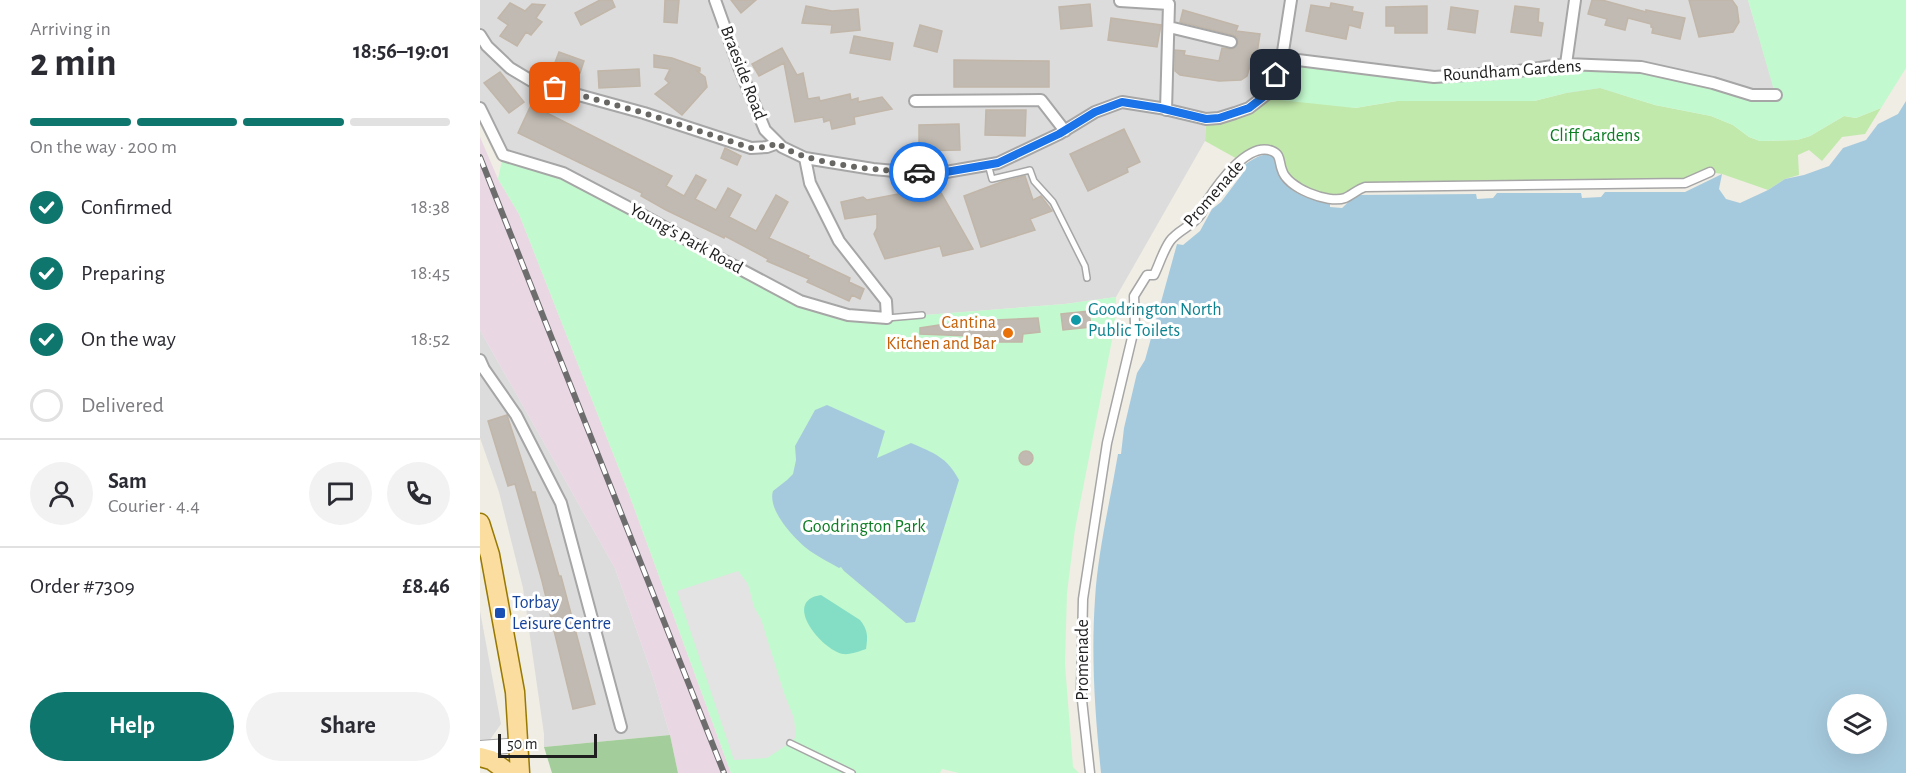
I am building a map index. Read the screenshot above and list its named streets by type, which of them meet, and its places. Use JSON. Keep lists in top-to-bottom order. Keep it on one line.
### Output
{"streets":{"street":["Roundham Gardens","Braeside Road","Promenade","Young's Park Road"]},"crossings":[["Roundham Gardens","Braeside Road"]],"parks":["Cliff Gardens","Goodrington Park"],"places":{"other":["Goodrington North Public Toilets","Cantina Kitchen and Bar"],"transit":["Torbay Leisure Centre"]},"scale_bar":"50 m","page":{"heading":["2 min","Arriving in","18:56–19:01"],"panel":["Sam","Courier · 4.4","Order #7309","£8.46"],"bar":"On the way · 200 m","list":[["Confirmed","18:38"],["Preparing","18:45"],["On the way","18:52"],"Delivered"],"buttons":["Help","Share"],"scale":"50 m"}}
